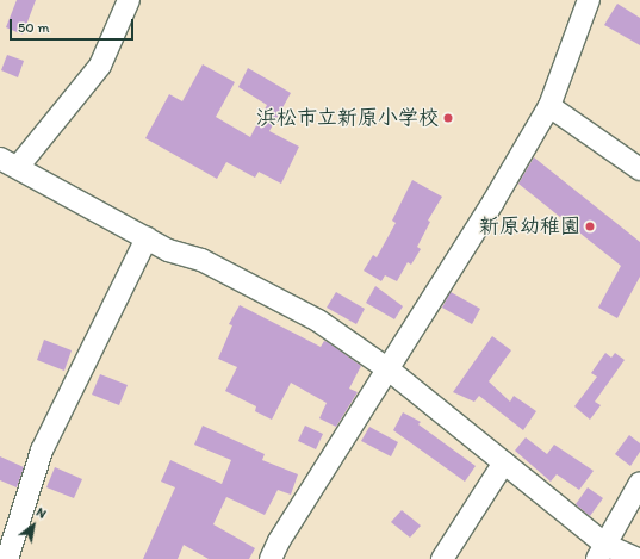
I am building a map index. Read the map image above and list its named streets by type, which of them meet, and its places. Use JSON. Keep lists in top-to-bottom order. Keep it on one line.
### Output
{"places":["浜松市立新原小学校","新原幼稚園"],"scale_bar":"50 m","north":"top right"}
